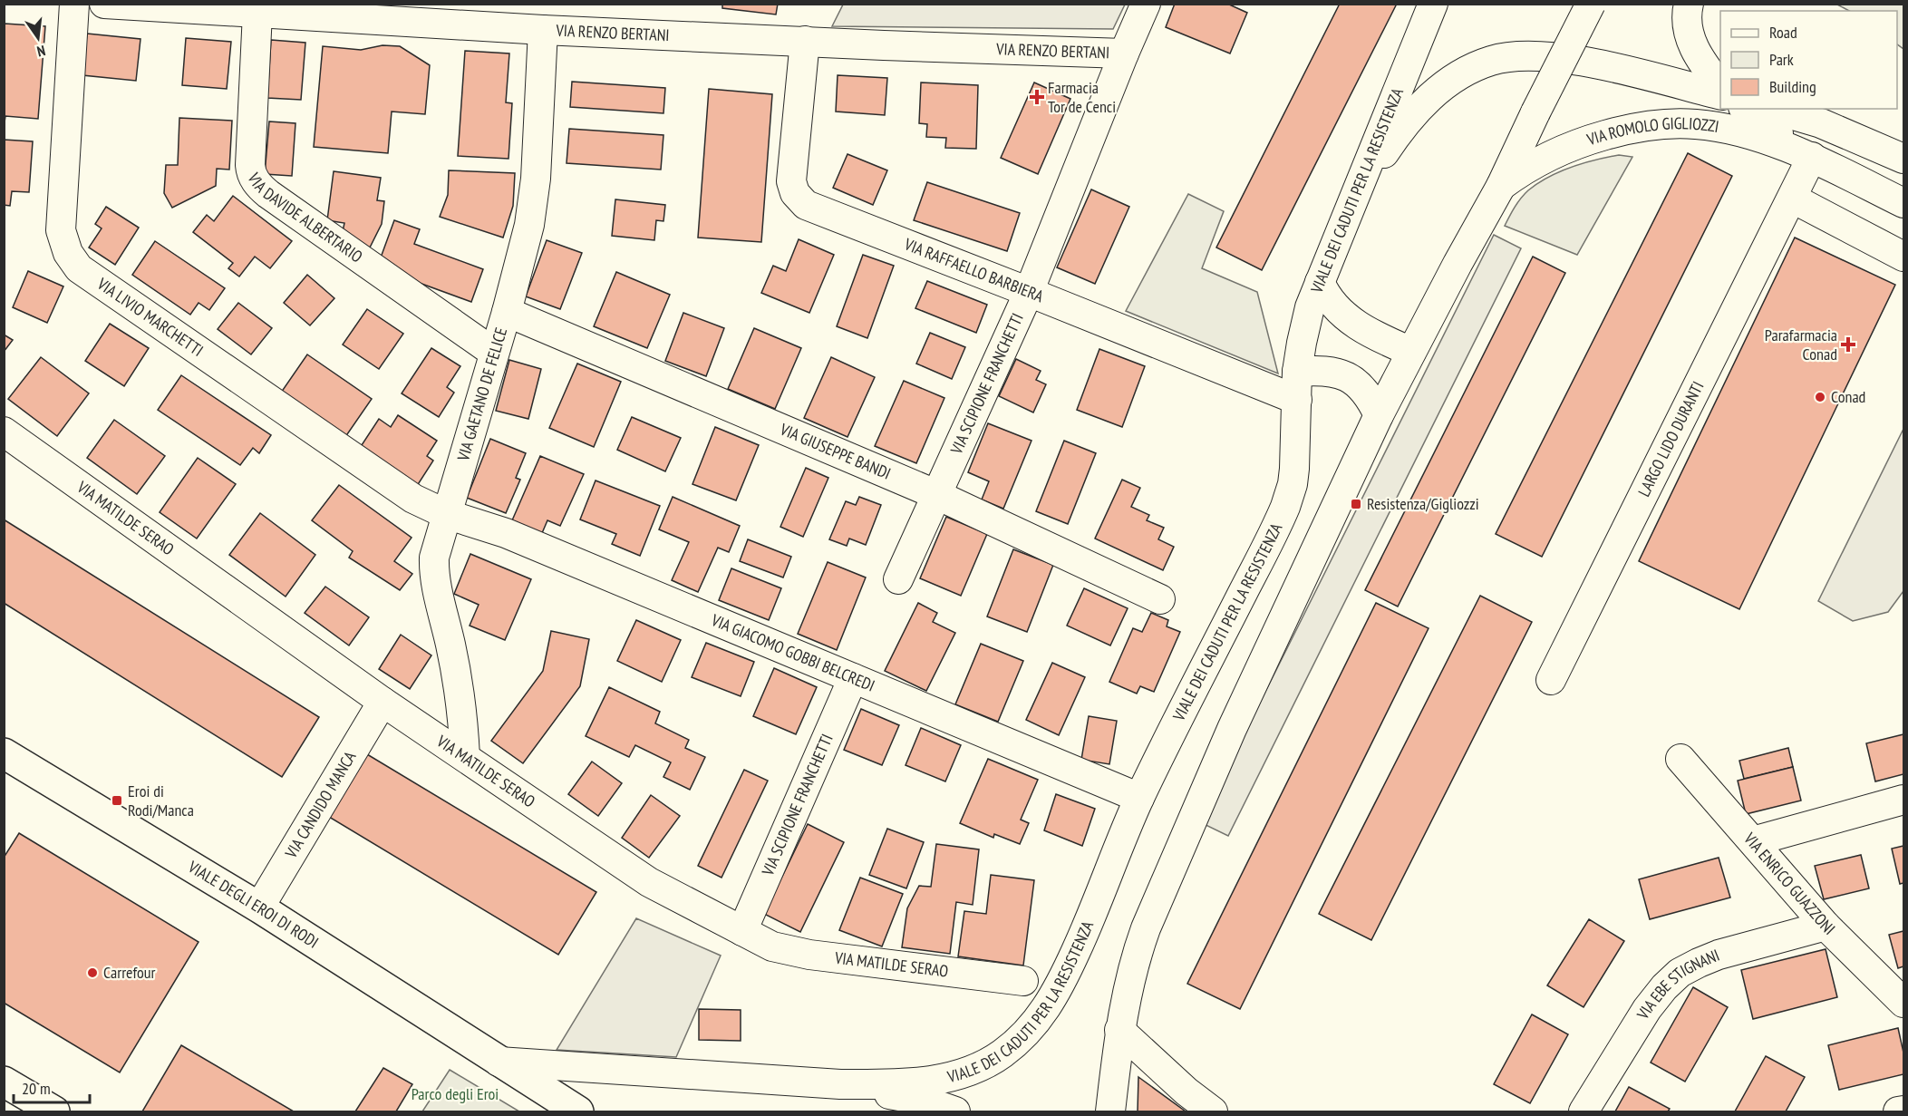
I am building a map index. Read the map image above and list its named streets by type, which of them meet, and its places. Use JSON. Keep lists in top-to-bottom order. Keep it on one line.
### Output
{"streets":{"main road":["VIALE DEGLI EROI DI RODI"],"street":["VIA RENZO BERTANI","VIA ROMOLO GIGLIOZZI","VIALE DEI CADUTI PER LA RESISTENZA","VIA DAVIDE ALBERTARIO","VIA RAFFAELLO BARBIERA","VIA LIVIO MARCHETTI","VIA SCIPIONE FRANCHETTI","VIA GAETANO DE FELICE","LARGO LIDO DURANTI","VIA GIUSEPPE BANDI","VIA MATILDE SERAO","VIA GIACOMO GOBBI BELCREDI","VIA CANDIDO MANCA","VIA ENRICO GUAZZONI","VIA EBE STIGNANI"]},"crossings":[["VIA RENZO BERTANI","VIA DAVIDE ALBERTARIO"],["VIA RENZO BERTANI","VIA RAFFAELLO BARBIERA"],["VIA RENZO BERTANI","VIA SCIPIONE FRANCHETTI"],["VIA RENZO BERTANI","VIA GAETANO DE FELICE"],["VIA ROMOLO GIGLIOZZI","LARGO LIDO DURANTI"],["VIALE DEI CADUTI PER LA RESISTENZA","VIA RAFFAELLO BARBIERA"],["VIALE DEI CADUTI PER LA RESISTENZA","VIA GIACOMO GOBBI BELCREDI"],["VIALE DEI CADUTI PER LA RESISTENZA","VIALE DEGLI EROI DI RODI"],["VIA DAVIDE ALBERTARIO","VIA GAETANO DE FELICE"],["VIA RAFFAELLO BARBIERA","VIA SCIPIONE FRANCHETTI"],["VIA LIVIO MARCHETTI","VIA GAETANO DE FELICE"],["VIA LIVIO MARCHETTI","VIA GIACOMO GOBBI BELCREDI"],["VIA SCIPIONE FRANCHETTI","VIA GIUSEPPE BANDI"],["VIA SCIPIONE FRANCHETTI","VIA MATILDE SERAO"],["VIA SCIPIONE FRANCHETTI","VIA GIACOMO GOBBI BELCREDI"],["VIA GAETANO DE FELICE","VIA GIUSEPPE BANDI"],["VIA GAETANO DE FELICE","VIA MATILDE SERAO"],["VIA GAETANO DE FELICE","VIA GIACOMO GOBBI BELCREDI"],["VIA MATILDE SERAO","VIA CANDIDO MANCA"],["VIA CANDIDO MANCA","VIALE DEGLI EROI DI RODI"],["VIA ENRICO GUAZZONI","VIA EBE STIGNANI"]],"parks":["Parco degli Eroi"],"places":{"health":["Farmacia Tor de Cenci","Parafarmacia Conad"],"other":["Conad","Carrefour"],"transit":["Resistenza/Gigliozzi","Eroi di Rodi/Manca"]},"legend":["Road","Park","Building"],"scale_bar":"20 m","north":"bottom"}
